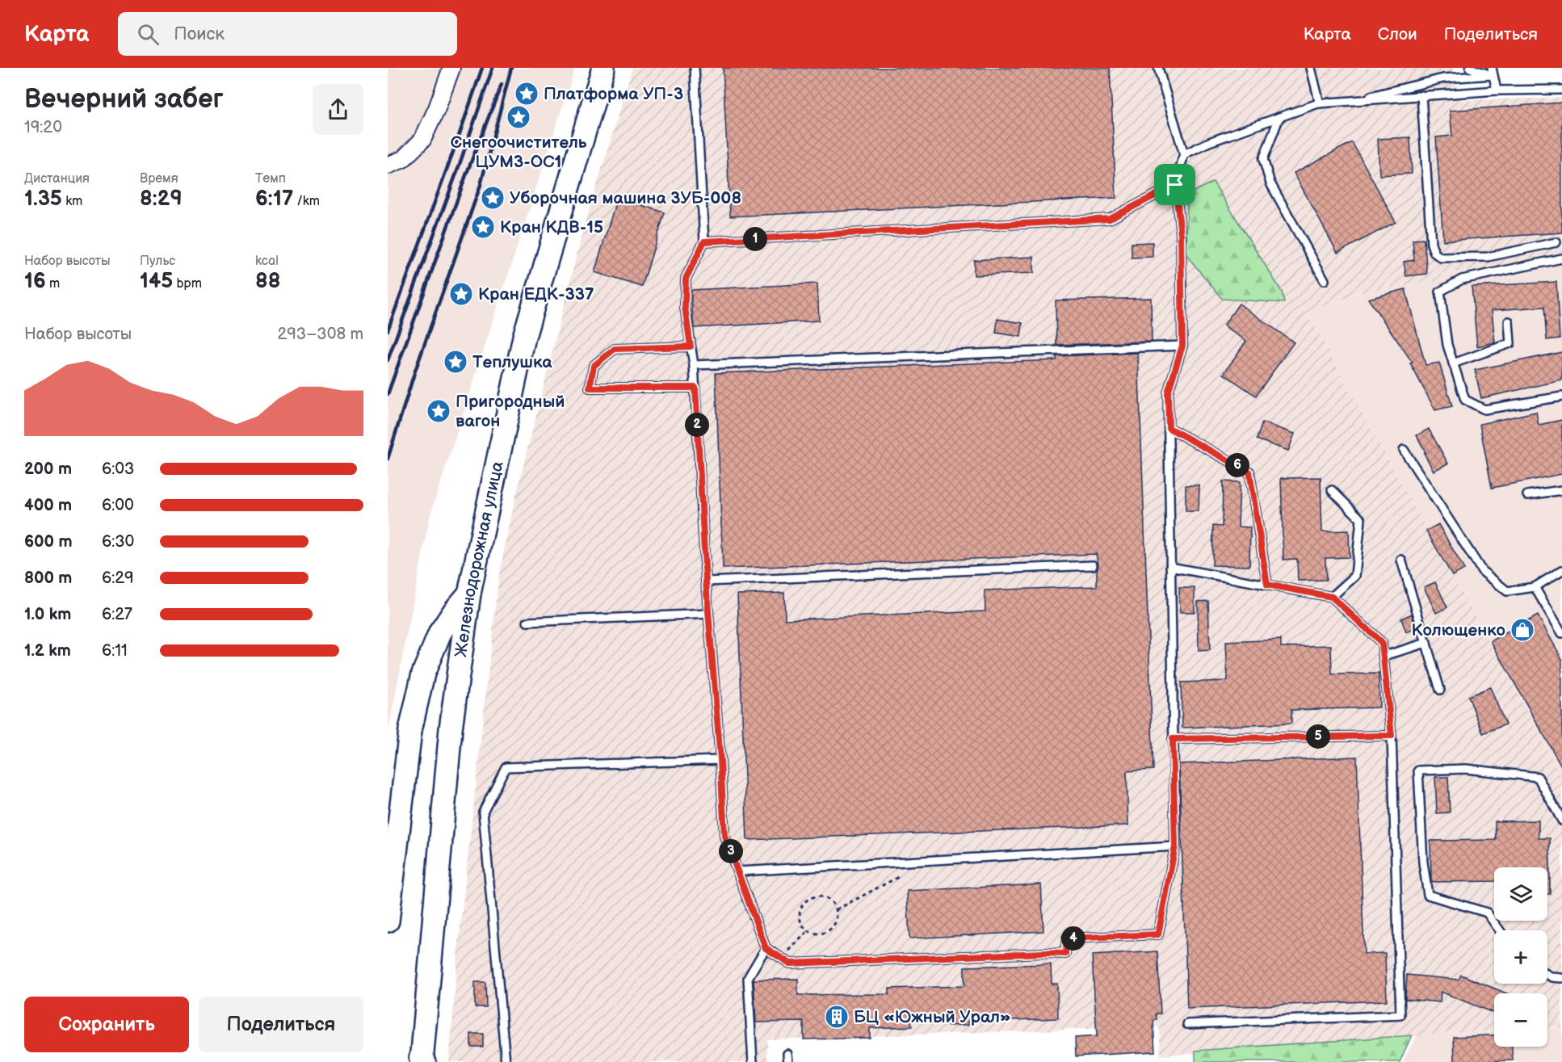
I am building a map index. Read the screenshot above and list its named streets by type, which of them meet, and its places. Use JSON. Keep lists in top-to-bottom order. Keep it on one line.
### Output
{"streets":{"main road":["Железнодорожная улица"]},"places":{"place":["Платформа УП-3","Снегоочиститель ЦУМ3-ОС1","Уборочная машина 3УБ-008","Кран КДВ-15","Кран ЕДК-337","Теплушка","Пригородный вагон"],"shop":["Колющенко"],"building":["БЦ «Южный Урал»"]},"page":{"header":"Карта","search":"Поиск","nav":["Карта","Слои","Поделиться"],"heading":["Вечерний забег","19:20"],"stats":[["Дистанция","1.35 km"],["Время","8:29"],["Темп","6:17 /km"],["Набор высоты","16 m"],["Пульс","145 bpm"],["kcal","88"]],"pins":["1","2","6","5","3","4"],"chart":["Набор высоты","293–308 m"],"list":[{"name":"200 m","note":"6:03"},{"name":"400 m","note":"6:00"},{"name":"600 m","note":"6:30"},{"name":"800 m","note":"6:29"},{"name":"1.0 km","note":"6:27"},{"name":"1.2 km","note":"6:11"}],"map_buttons":["+","−"],"buttons":["Сохранить","Поделиться"]}}
